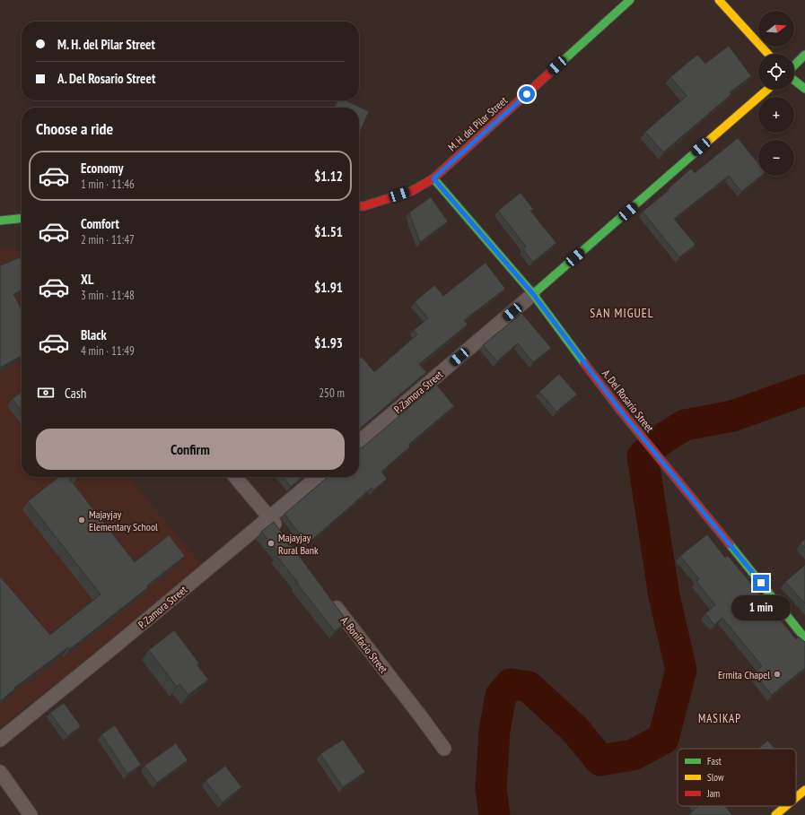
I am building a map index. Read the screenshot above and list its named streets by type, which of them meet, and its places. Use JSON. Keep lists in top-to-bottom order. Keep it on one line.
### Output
{"streets":{"main road":["M. H. del Pilar Street","P. Zamora Street","A. Del Rosario Street"],"street":["A. Bonifacio Street"]},"crossings":[["M. H. del Pilar Street","A. Del Rosario Street"],["P. Zamora Street","A. Del Rosario Street"]],"districts":["SAN MIGUEL","MASIKAP"],"places":["Majayjay Elementary School","Majayjay Rural Bank","Ermita Chapel"],"legend":["Fast","Slow","Jam"],"north":"right","page":{"map_buttons":["+","−"],"banner":["M. H. del Pilar Street","A. Del Rosario Street"],"heading":"Choose a ride","list":[{"name":"Economy","note":"1 min · 11:46","value":"$1.12"},{"name":"Comfort","note":"2 min · 11:47","value":"$1.51"},{"name":"XL","note":"3 min · 11:48","value":"$1.91"},{"name":"Black","note":"4 min · 11:49","value":"$1.93"}],"pay":["Cash","250 m"],"buttons":"Confirm","bubble":"1 min"}}
